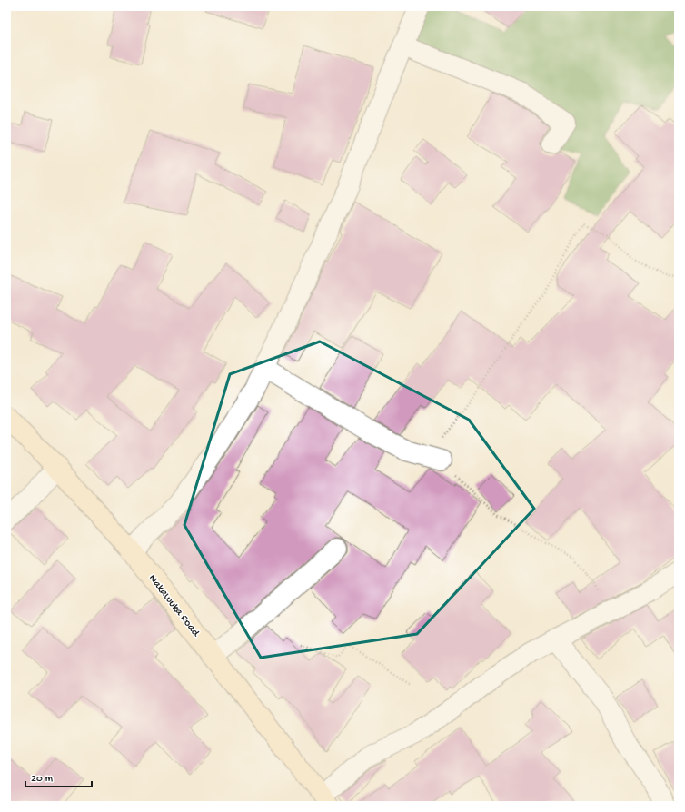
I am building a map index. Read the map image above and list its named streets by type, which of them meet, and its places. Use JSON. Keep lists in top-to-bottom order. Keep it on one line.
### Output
{"streets":{"main road":["Nakawuka Road"]},"scale_bar":"20 m"}
